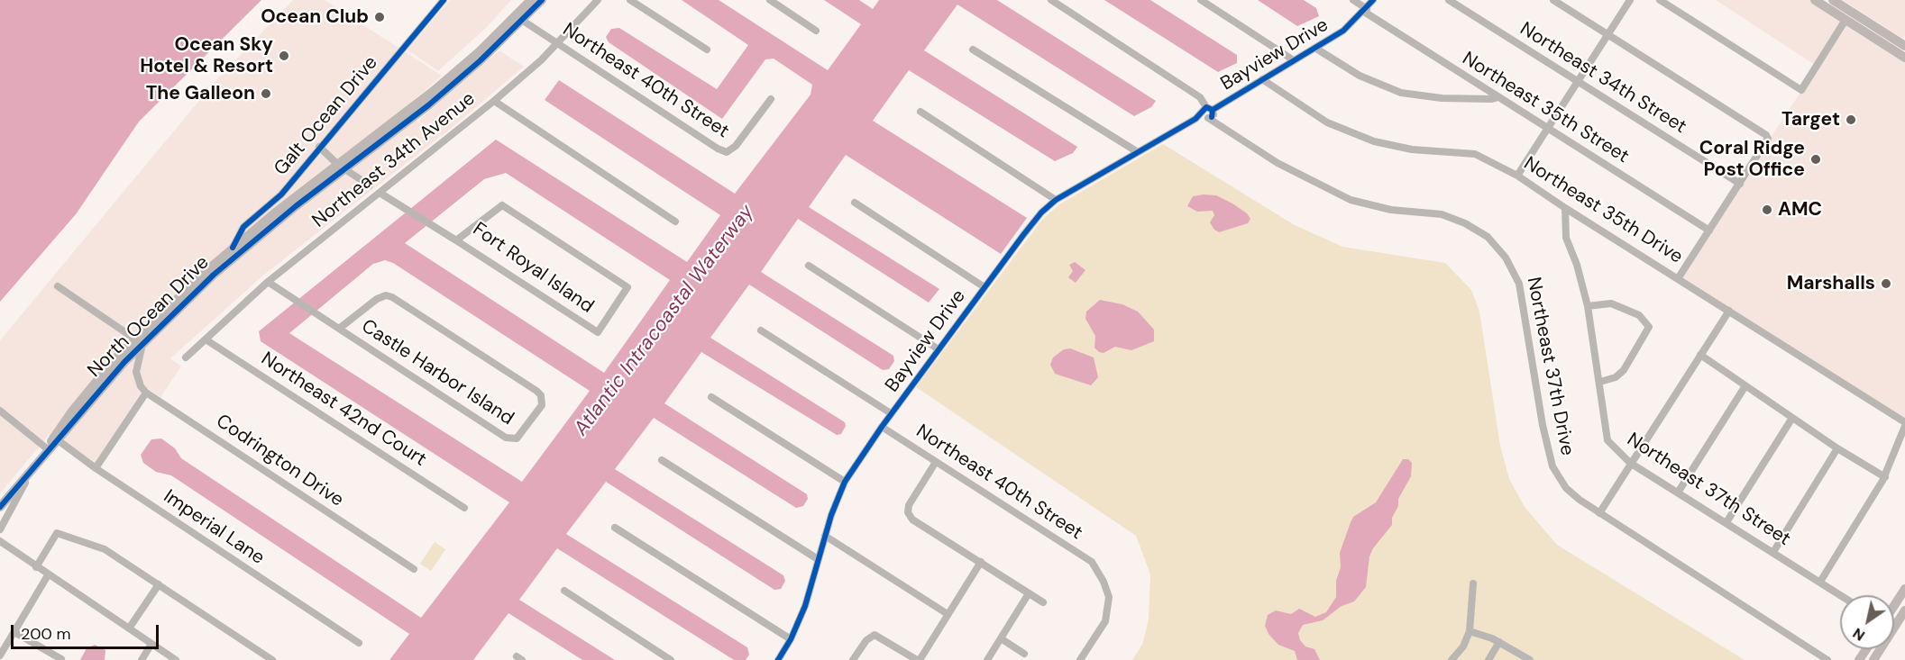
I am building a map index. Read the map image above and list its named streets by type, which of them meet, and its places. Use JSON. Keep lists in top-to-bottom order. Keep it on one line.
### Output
{"streets":{"main road":["North Ocean Drive"],"street":["Bayview Drive","Northeast 34th Street","Northeast 40th Street","Northeast 35th Street","Galt Ocean Drive","Northeast 34th Avenue","Northeast 35th Drive","Fort Royal Island","Northeast 37th Drive","Castle Harbor Island","Northeast 42nd Court","Codrington Drive","Northeast 37th Street","Imperial Lane"]},"crossings":[["Bayview Drive","Northeast 40th Street"],["Bayview Drive","Northeast 35th Street"],["Bayview Drive","Northeast 35th Drive"],["Bayview Drive","Northeast 37th Drive"],["Northeast 40th Street","Northeast 34th Avenue"],["Galt Ocean Drive","North Ocean Drive"],["Northeast 34th Avenue","Castle Harbor Island"],["Northeast 34th Avenue","Northeast 42nd Court"],["Northeast 35th Drive","Northeast 37th Street"],["North Ocean Drive","Imperial Lane"]],"water":["Atlantic Intracoastal Waterway"],"places":["Ocean Club","Ocean Sky Hotel & Resort","The Galleon","Target","Coral Ridge Post Office","AMC","Marshalls"],"scale_bar":"200 m","north":"bottom left"}
